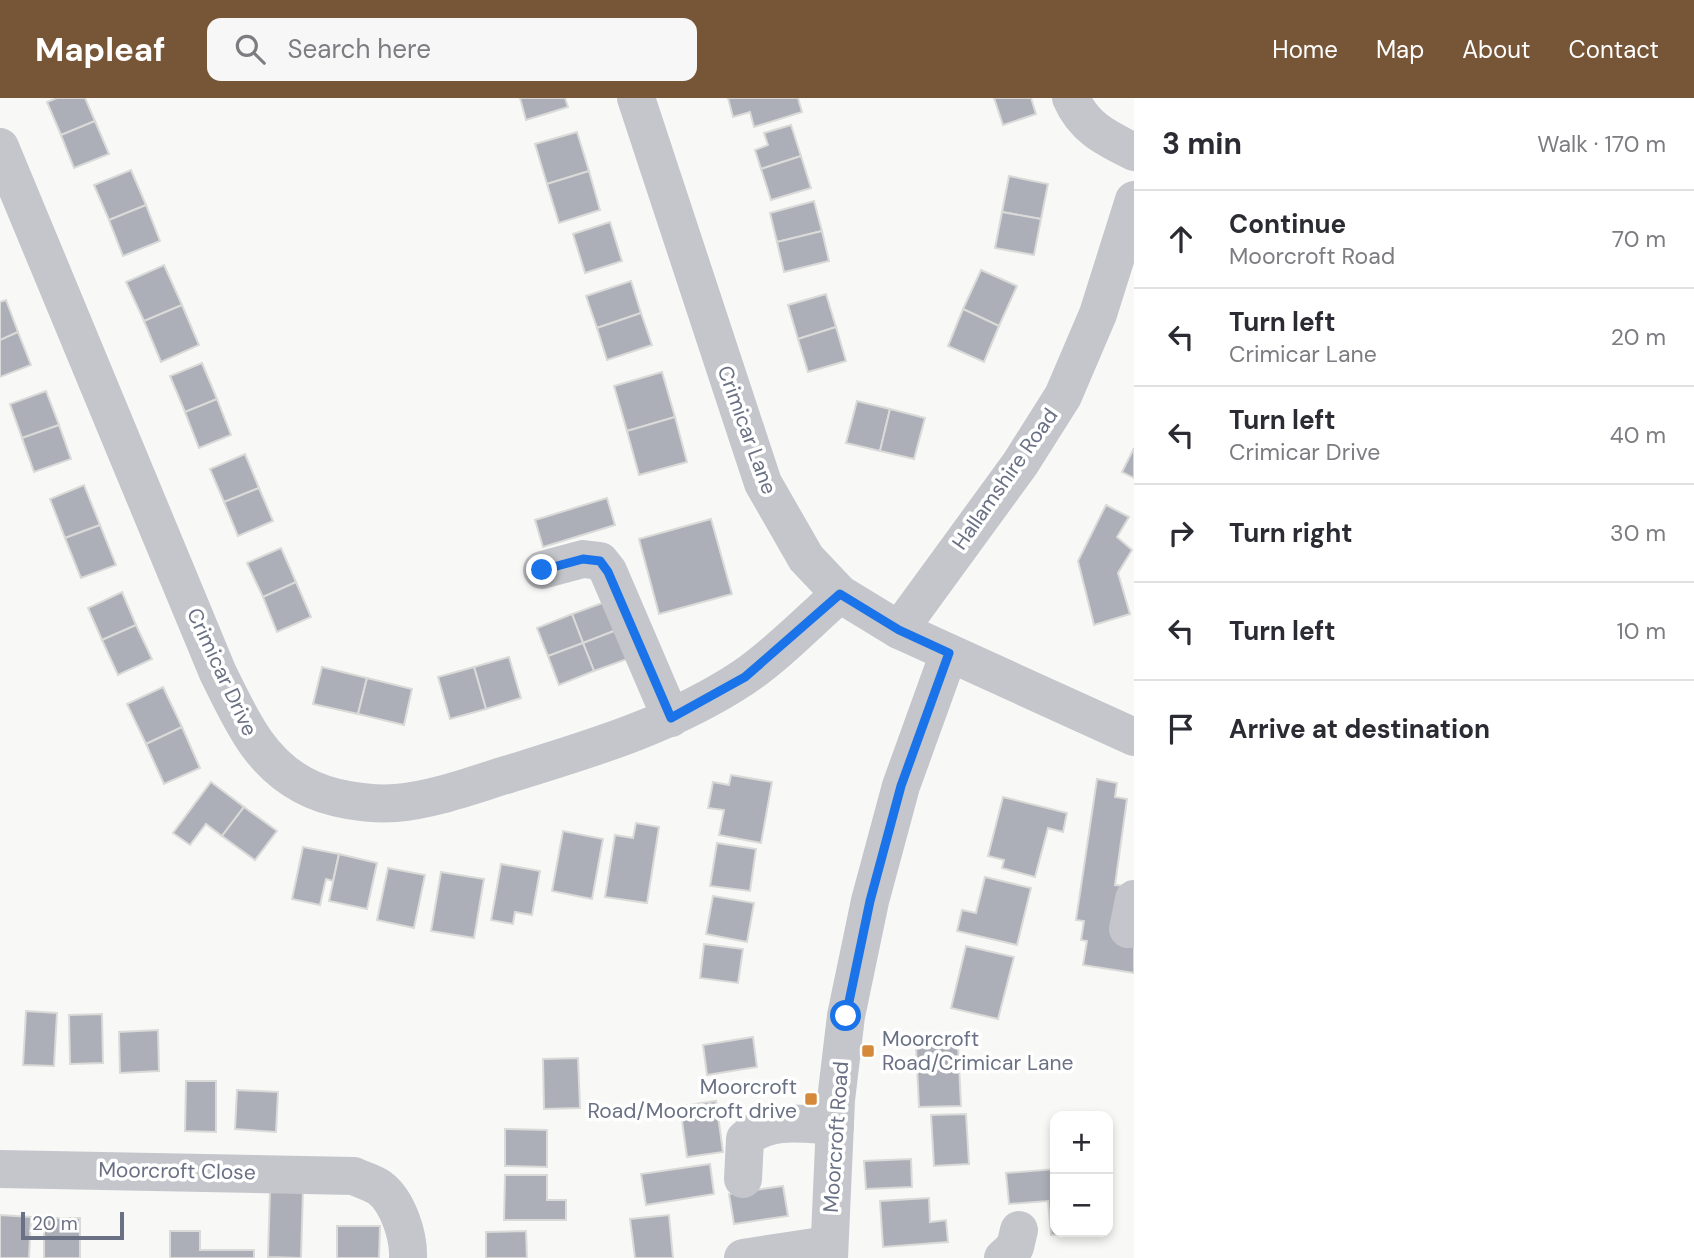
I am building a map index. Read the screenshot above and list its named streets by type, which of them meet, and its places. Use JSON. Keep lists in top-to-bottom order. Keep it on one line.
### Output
{"streets":{"street":["Crimicar Lane","Hallamshire Road","Crimicar Drive","Moorcroft Road","Moorcroft Close"]},"crossings":[["Crimicar Lane","Hallamshire Road"],["Crimicar Lane","Crimicar Drive"],["Crimicar Lane","Moorcroft Road"]],"places":{"transit":["Moorcroft Road/Crimicar Lane","Moorcroft Road/Moorcroft drive"]},"scale_bar":"20 m","page":{"header":"Mapleaf","search":"Search here","nav":["Home","Map","About","Contact"],"heading":["3 min","Walk · 170 m"],"list":[["Continue","Moorcroft Road","70 m"],["Turn left","Crimicar Lane","20 m"],["Turn left","Crimicar Drive","40 m"],["Turn right","30 m"],["Turn left","10 m"],"Arrive at destination"],"map_buttons":["+","−"],"scale":"20 m"}}
